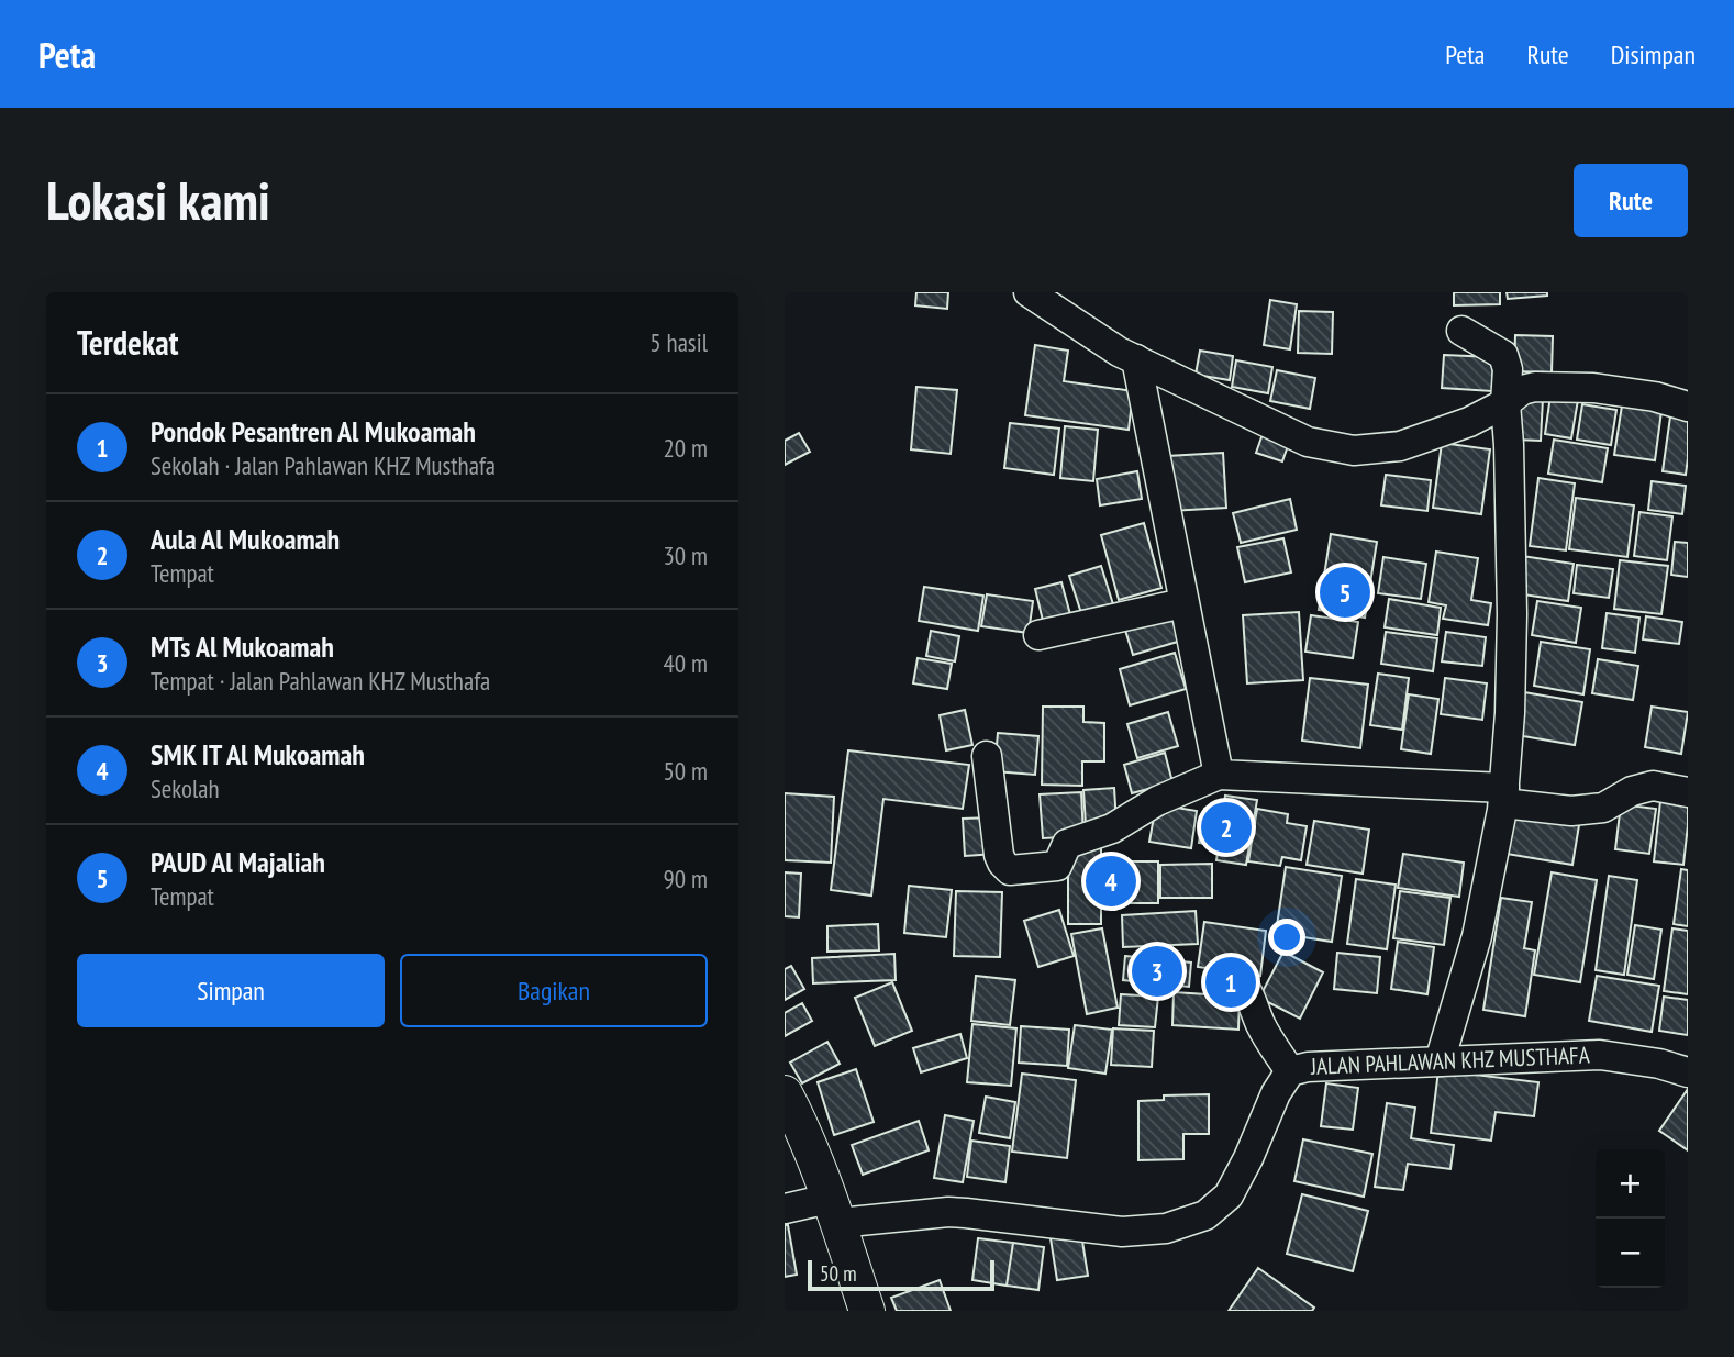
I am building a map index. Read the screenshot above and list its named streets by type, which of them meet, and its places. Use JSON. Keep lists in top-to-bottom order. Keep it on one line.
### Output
{"streets":{"street":["JALAN PAHLAWAN KHZ MUSTHAFA"]},"scale_bar":"50 m","page":{"header":"Peta","nav":["Peta","Rute","Disimpan"],"buttons":["Rute",["Simpan","Bagikan"]],"title":"Lokasi kami","heading":["Terdekat","5 hasil"],"list":[{"mark":"1","name":"Pondok Pesantren Al Mukoamah","note":"Sekolah · Jalan Pahlawan KHZ Musthafa","value":"20 m"},{"mark":"2","name":"Aula Al Mukoamah","note":"Tempat","value":"30 m"},{"mark":"3","name":"MTs Al Mukoamah","note":"Tempat · Jalan Pahlawan KHZ Musthafa","value":"40 m"},{"mark":"4","name":"SMK IT Al Mukoamah","note":"Sekolah","value":"50 m"},{"mark":"5","name":"PAUD Al Majaliah","note":"Tempat","value":"90 m"}],"pins":["5","2","4","3","1"],"map_buttons":["+","−"],"scale":"50 m"}}
